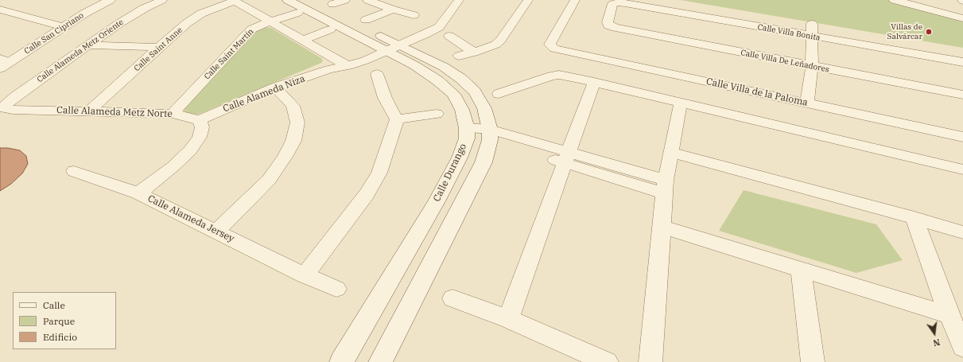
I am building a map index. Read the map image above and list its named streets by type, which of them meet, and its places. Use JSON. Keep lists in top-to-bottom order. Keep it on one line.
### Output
{"streets":{"main road":["Calle San Cipriano","Calle Durango"],"street":["Calle Villa Bonita","Calle Saint Anne","Calle Alameda Metz Oriente","Calle Saint Martín","Calle Villa De Leñadores","Calle Villa de la Paloma","Calle Alameda Niza","Calle Alameda Metz Norte","Calle Alameda Jersey"]},"crossings":[["Calle Villa Bonita","Calle Villa De Leñadores"],["Calle Saint Anne","Calle Alameda Metz Norte"],["Calle Alameda Metz Oriente","Calle Alameda Metz Norte"],["Calle Saint Martín","Calle Alameda Metz Norte"],["Calle Alameda Niza","Calle Alameda Metz Norte"]],"places":["Villas de Salvárcar"],"legend":["Calle","Parque","Edificio"],"north":"bottom"}
